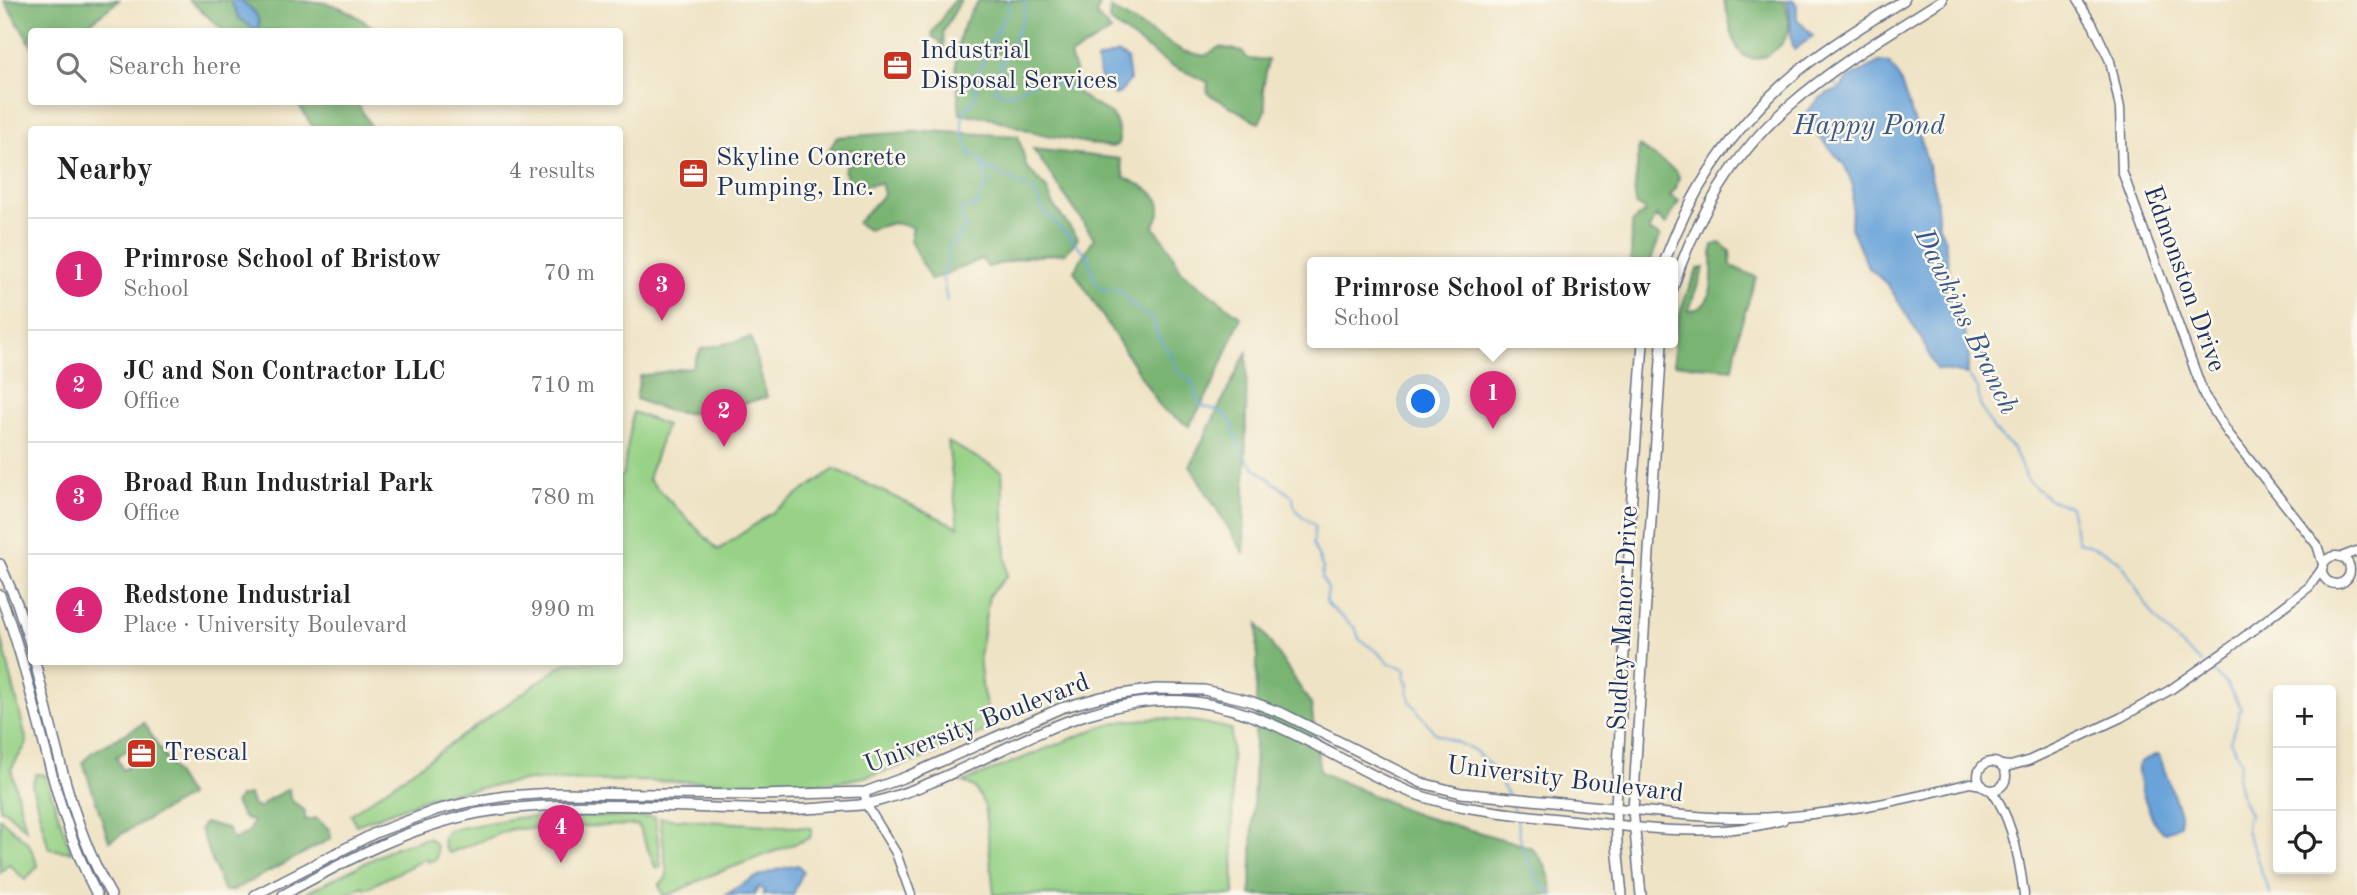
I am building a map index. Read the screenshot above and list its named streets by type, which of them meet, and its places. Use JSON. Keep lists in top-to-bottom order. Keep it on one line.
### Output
{"streets":{"main road":["Sudley Manor Drive","University Boulevard"],"street":["Edmonston Drive"]},"crossings":[["Sudley Manor Drive","University Boulevard"]],"water":["Happy Pond","Dawkins Branch"],"places":{"office":["Industrial Disposal Services","Skyline Concrete Pumping, Inc.","Trescal"]},"page":{"search":"Search here","heading":["Nearby","4 results"],"list":[{"mark":"1","name":"Primrose School of Bristow","note":"School","value":"70 m"},{"mark":"2","name":"JC and Son Contractor LLC","note":"Office","value":"710 m"},{"mark":"3","name":"Broad Run Industrial Park","note":"Office","value":"780 m"},{"mark":"4","name":"Redstone Industrial","note":"Place · University Boulevard","value":"990 m"}],"popup":["Primrose School of Bristow","School"],"pins":["3","1","2","4"],"map_buttons":["+","−"]}}
